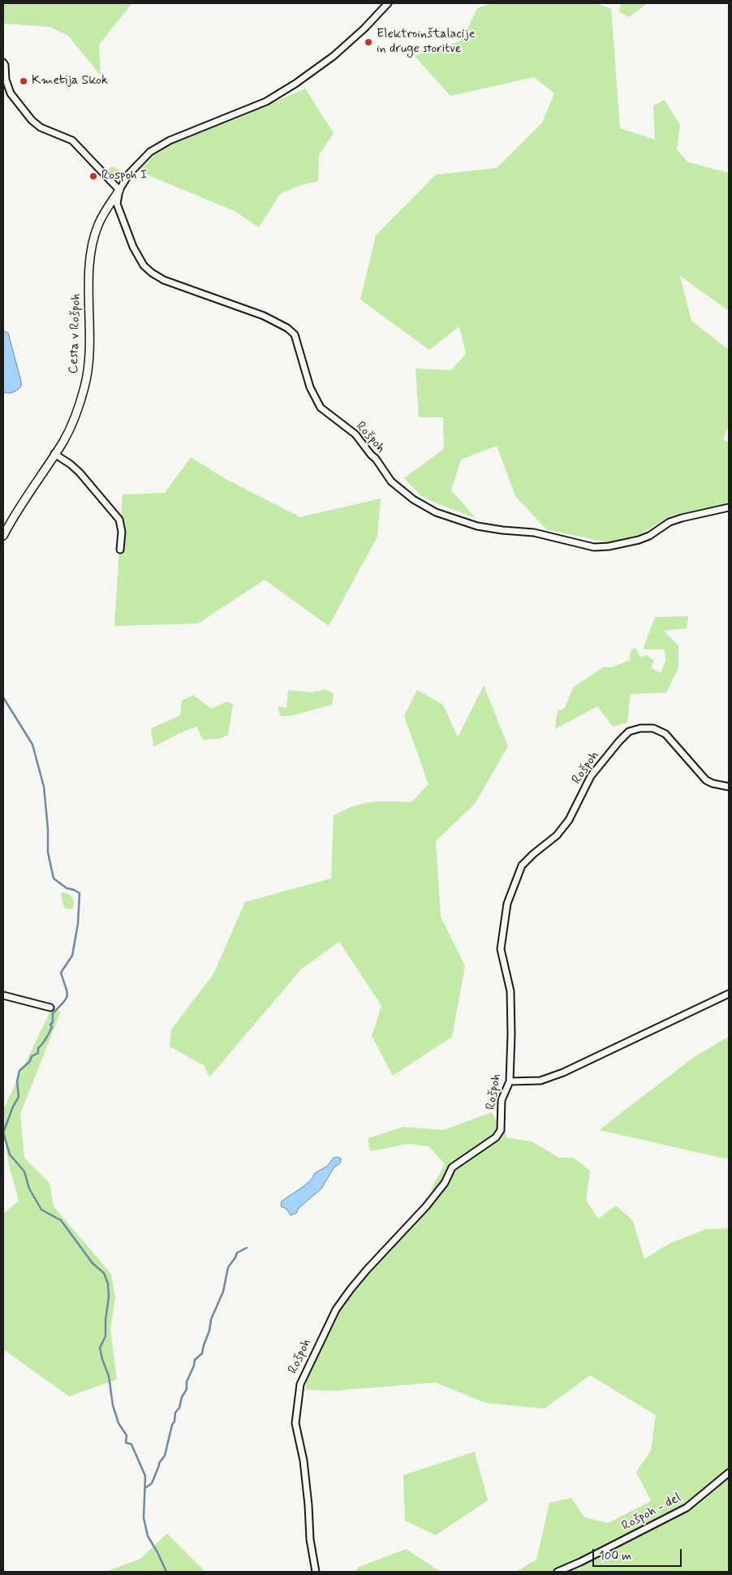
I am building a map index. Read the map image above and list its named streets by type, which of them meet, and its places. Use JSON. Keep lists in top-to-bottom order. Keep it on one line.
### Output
{"streets":{"street":["Cesta v Rošpoh","Rošpoh","Rošpoh - del"]},"crossings":[["Cesta v Rošpoh","Rošpoh"]],"places":["Elektroinštalacije in druge storitve","Kmetija Skok","Rospoh I"],"scale_bar":"100 m"}
